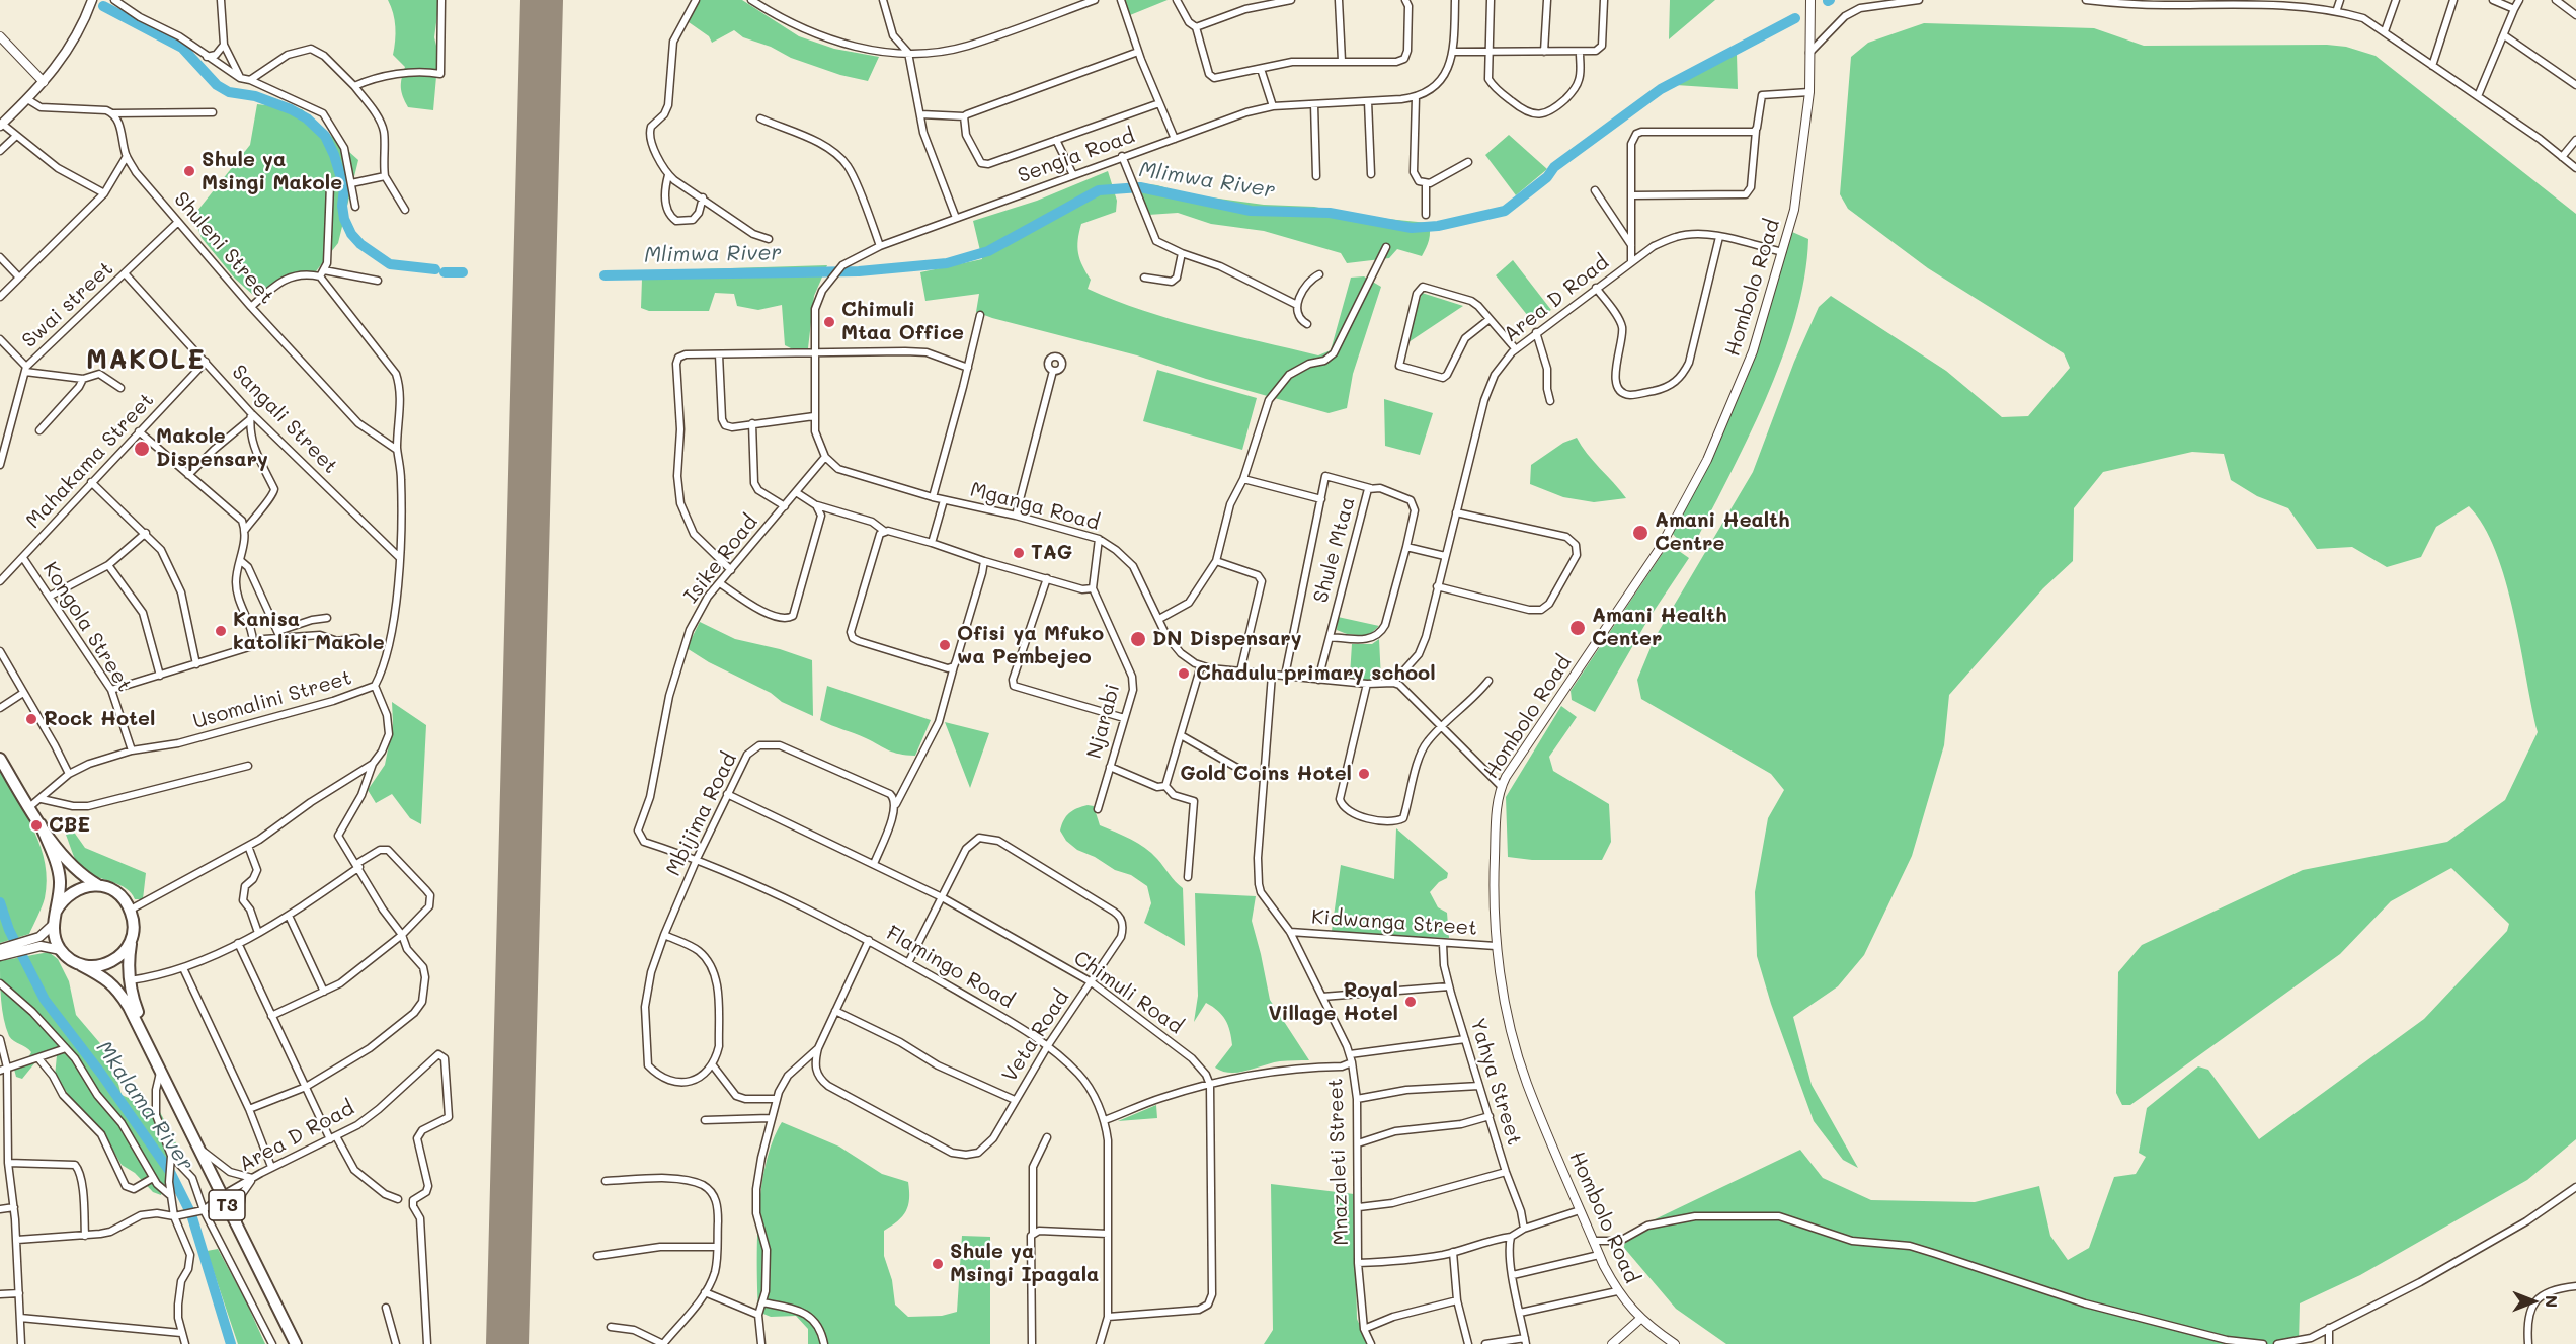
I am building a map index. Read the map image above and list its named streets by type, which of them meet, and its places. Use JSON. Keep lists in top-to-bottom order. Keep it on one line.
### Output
{"streets":{"highway":["T3"],"street":["Sengia Road","Shuleni Street","Hombolo Road","Area D Road","Swai street","Sangali Street","Mahakama Street","Mganga Road","Shule Mtaa","Isike Road","Kongola Street","Usomalini Street","Njarabi","Mbijima Road","Kidwanga Street","Flamingo Road","Chimuli Road","Veta Road","Yahya Street","Mnazaleti Street"]},"crossings":[["Sengia Road","Mganga Road"],["Sengia Road","Isike Road"],["Shuleni Street","Swai street"],["Shuleni Street","Usomalini Street"],["Hombolo Road","Area D Road"],["Hombolo Road","Kidwanga Street"],["Area D Road","Mganga Road"],["Area D Road","T3"],["Swai street","Sangali Street"],["Sangali Street","Mahakama Street"],["Sangali Street","Usomalini Street"],["Mahakama Street","Kongola Street"],["Mganga Road","Shule Mtaa"],["Mganga Road","Isike Road"],["Mganga Road","Mnazaleti Street"],["Isike Road","Flamingo Road"],["Kongola Street","Usomalini Street"],["Mbijima Road","Flamingo Road"],["Mbijima Road","Chimuli Road"],["Kidwanga Street","Yahya Street"],["Kidwanga Street","Mnazaleti Street"],["Flamingo Road","Veta Road"],["Chimuli Road","Veta Road"]],"districts":["MAKOLE"],"water":["Mlimwa River","Mkalama River"],"places":["Shule ya Msingi Makole","Chimuli Mtaa Office","Makole Dispensary","Amani Health Centre","TAG","Amani Health Center","Kanisa katoliki Makole","DN Dispensary","Ofisi ya Mfuko wa Pembejeo","Chadulu primary school","Rock Hotel","Gold Coins Hotel","CBE","Royal Village Hotel","Shule ya Msingi Ipagala"],"north":"right"}
